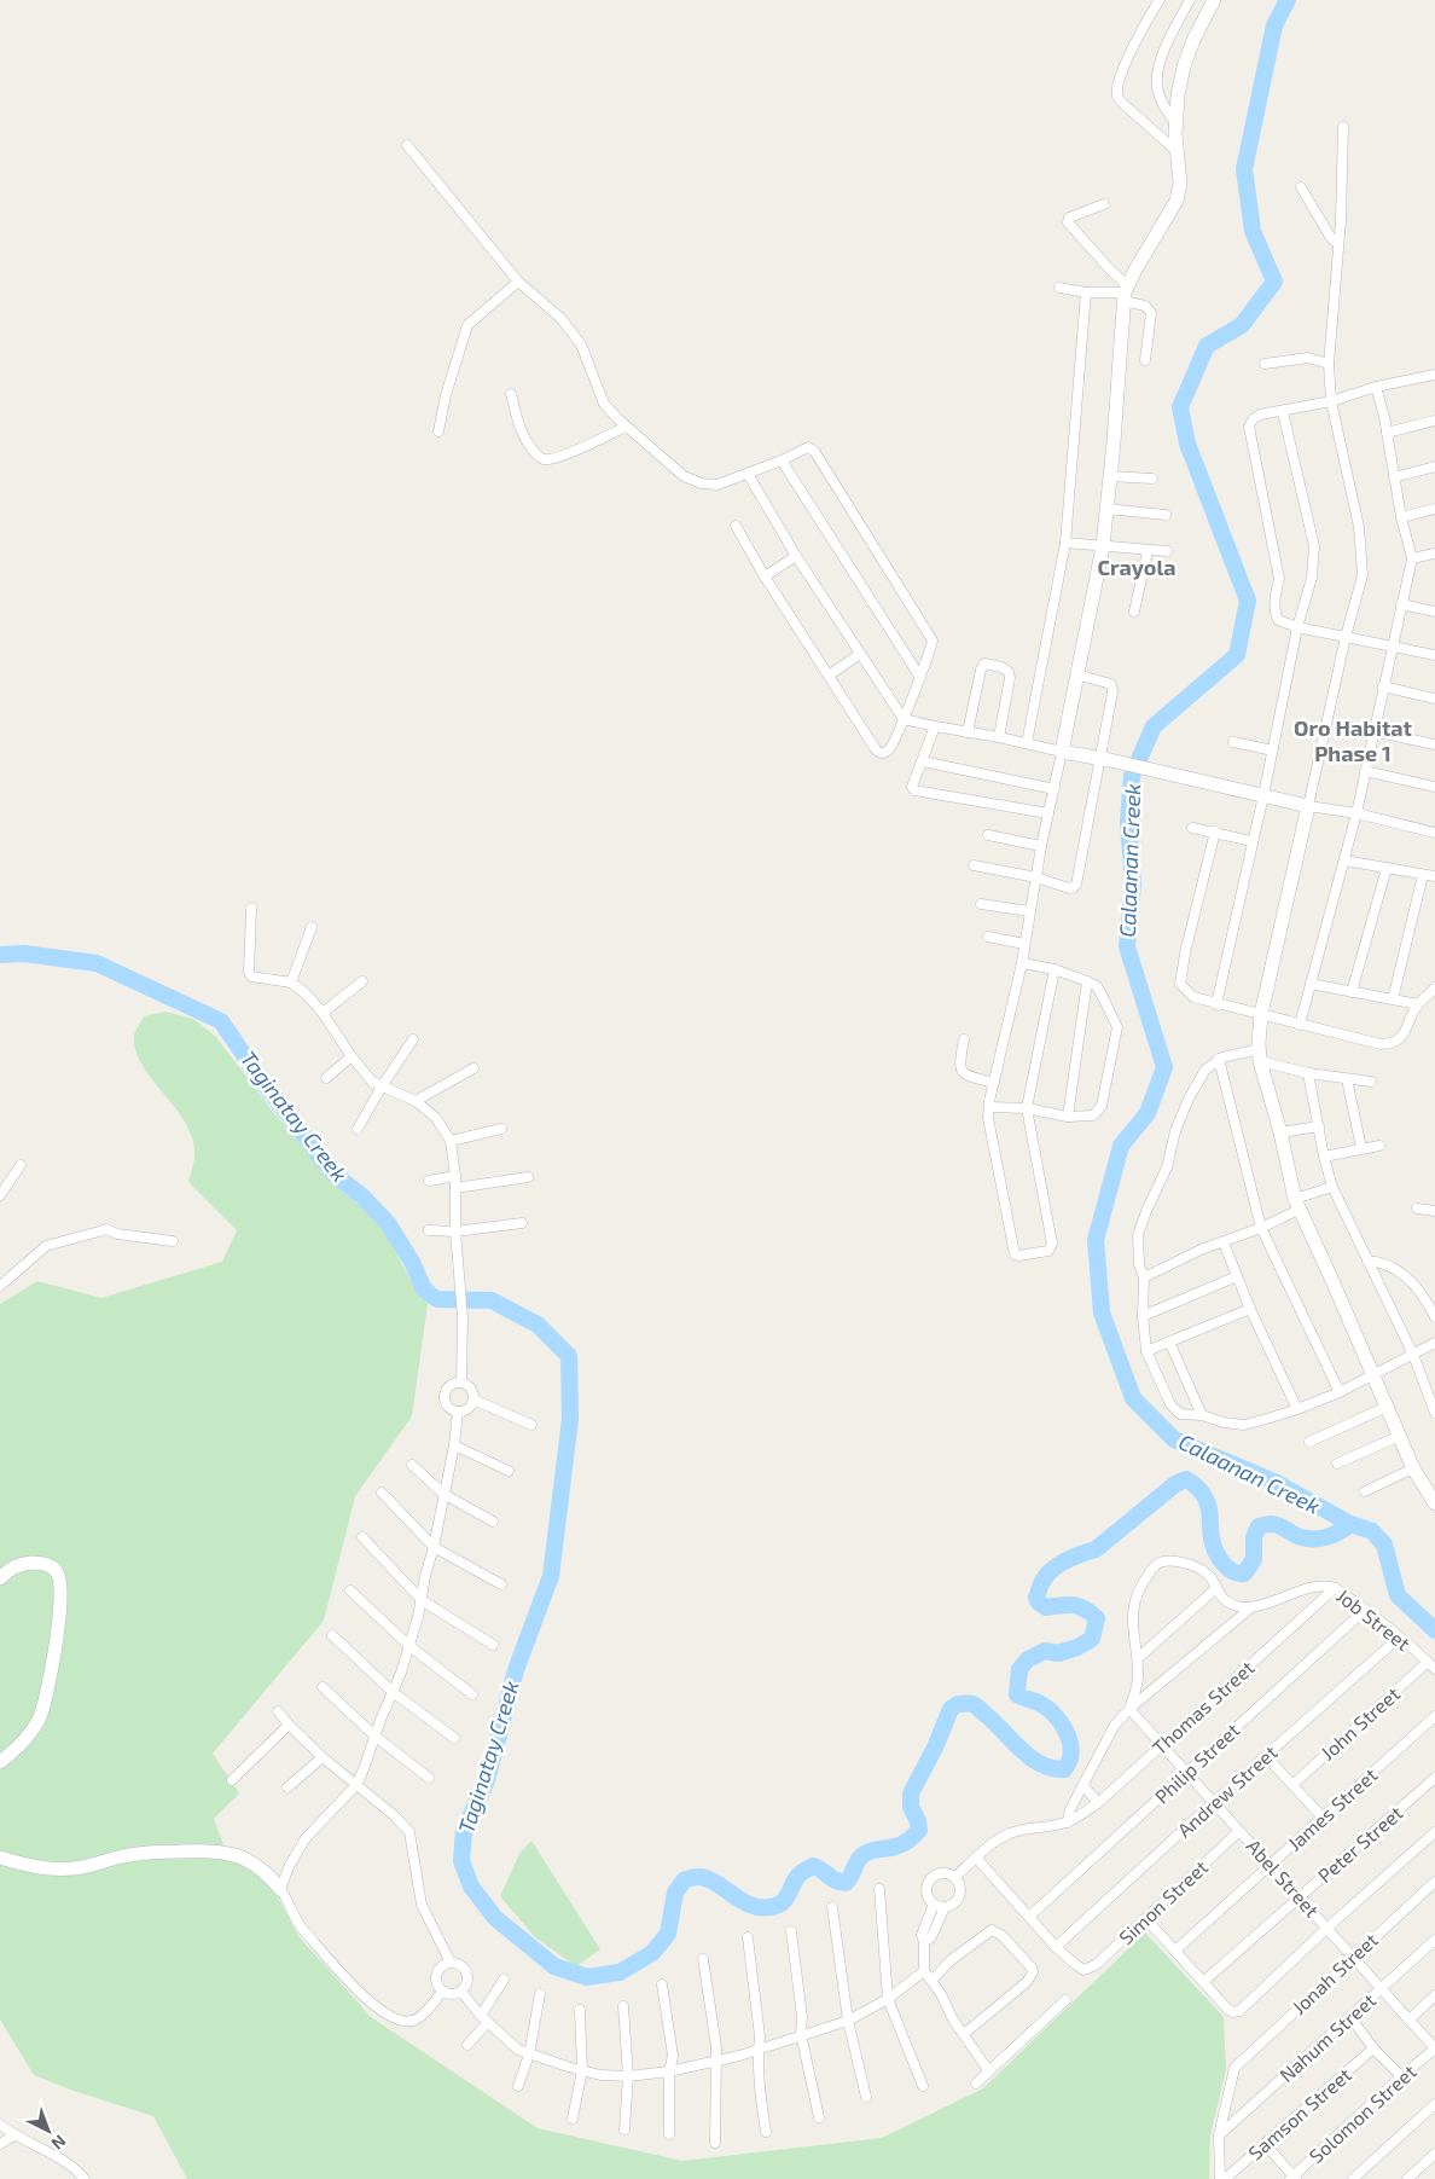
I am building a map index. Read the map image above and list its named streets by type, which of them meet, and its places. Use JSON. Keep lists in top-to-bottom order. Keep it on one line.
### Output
{"streets":{"street":["Job Street","Thomas Street","John Street","Philip Street","Andrew Street","James Street","Peter Street","Abel Street","Simon Street","Jonah Street","Nahum Street","Samson Street","Solomon Street"]},"crossings":[["Job Street","Thomas Street"],["Job Street","John Street"],["Job Street","Philip Street"],["Job Street","Andrew Street"],["Thomas Street","Abel Street"],["Philip Street","Abel Street"],["Andrew Street","Abel Street"],["Andrew Street","Simon Street"],["James Street","Abel Street"],["Peter Street","Abel Street"],["Abel Street","Simon Street"],["Abel Street","Jonah Street"],["Abel Street","Nahum Street"],["Abel Street","Solomon Street"],["Jonah Street","Nahum Street"]],"districts":["Crayola","Oro Habitat Phase 1"],"water":["Calaanan Creek","Taginatay Creek"],"north":"bottom right"}
